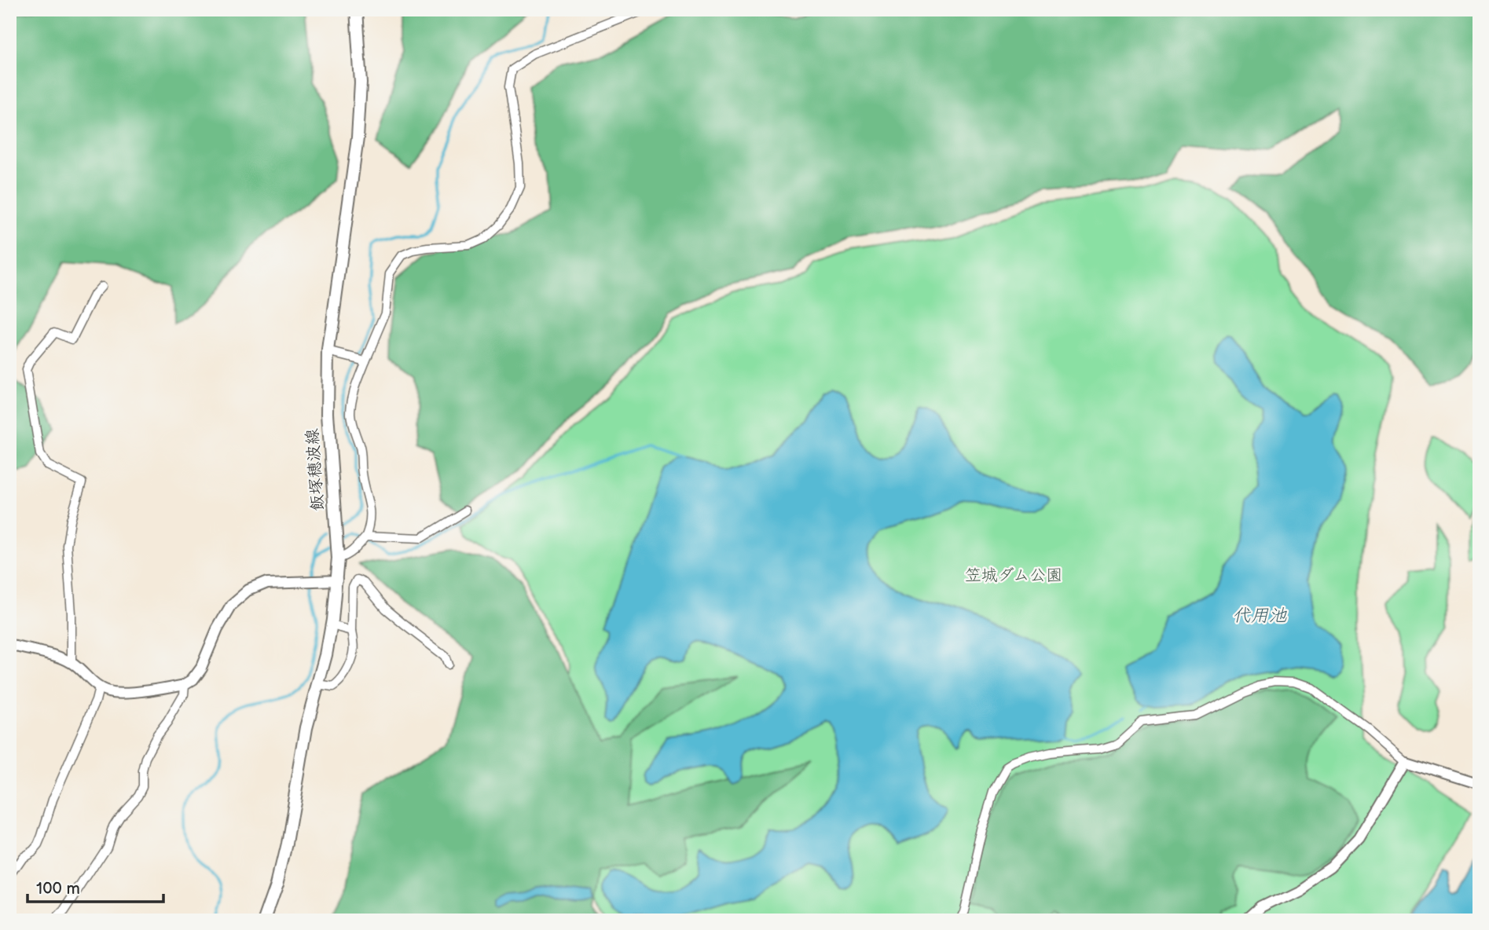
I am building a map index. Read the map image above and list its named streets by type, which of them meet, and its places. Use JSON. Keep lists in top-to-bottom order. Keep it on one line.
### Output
{"streets":{"main road":["飯塚穂波線"]},"water":["代用池"],"parks":["笠城ダム公園"],"scale_bar":"100 m"}
